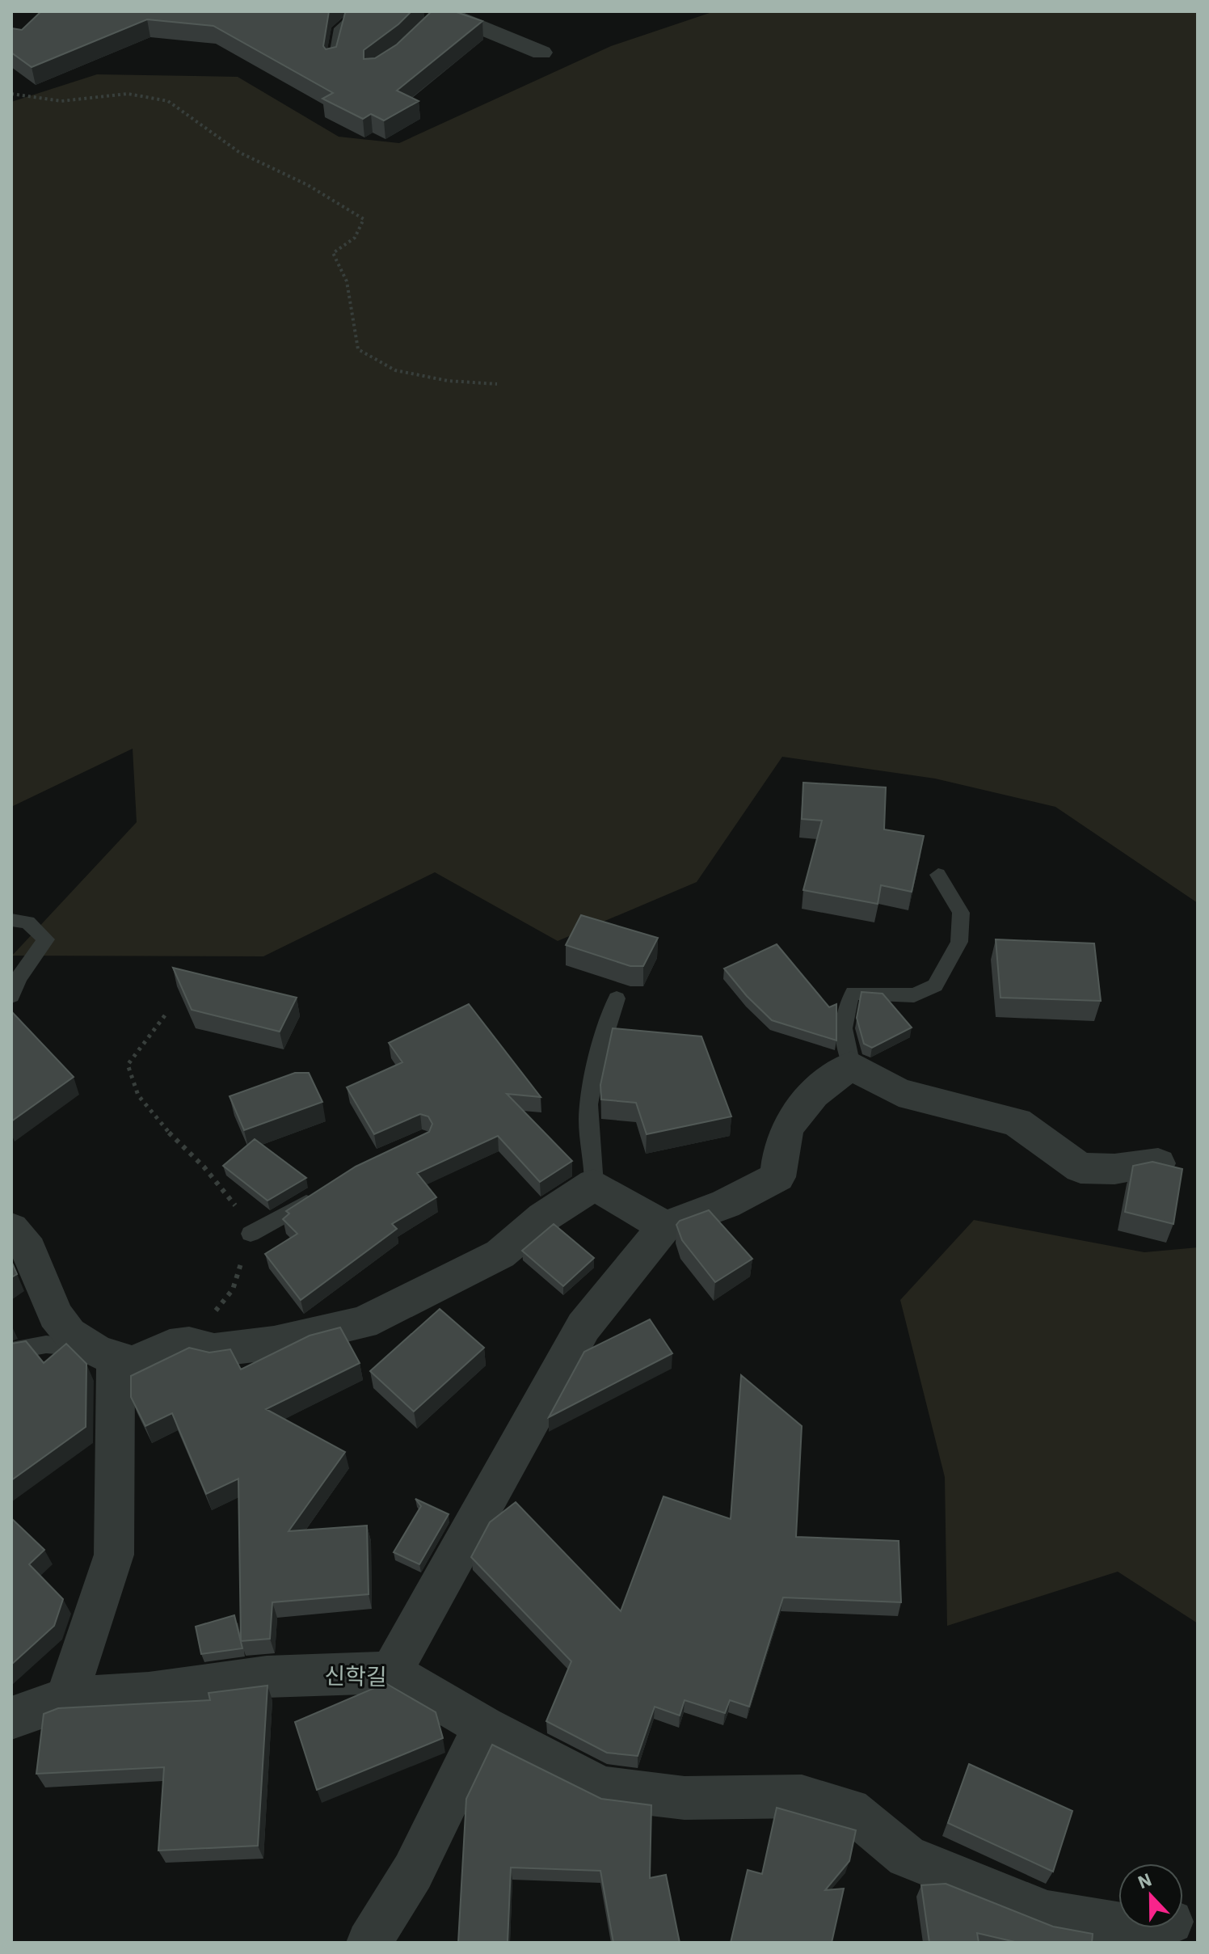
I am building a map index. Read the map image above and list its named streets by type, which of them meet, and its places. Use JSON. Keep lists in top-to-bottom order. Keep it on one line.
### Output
{"streets":{"street":["신학길"]},"north":"top"}
